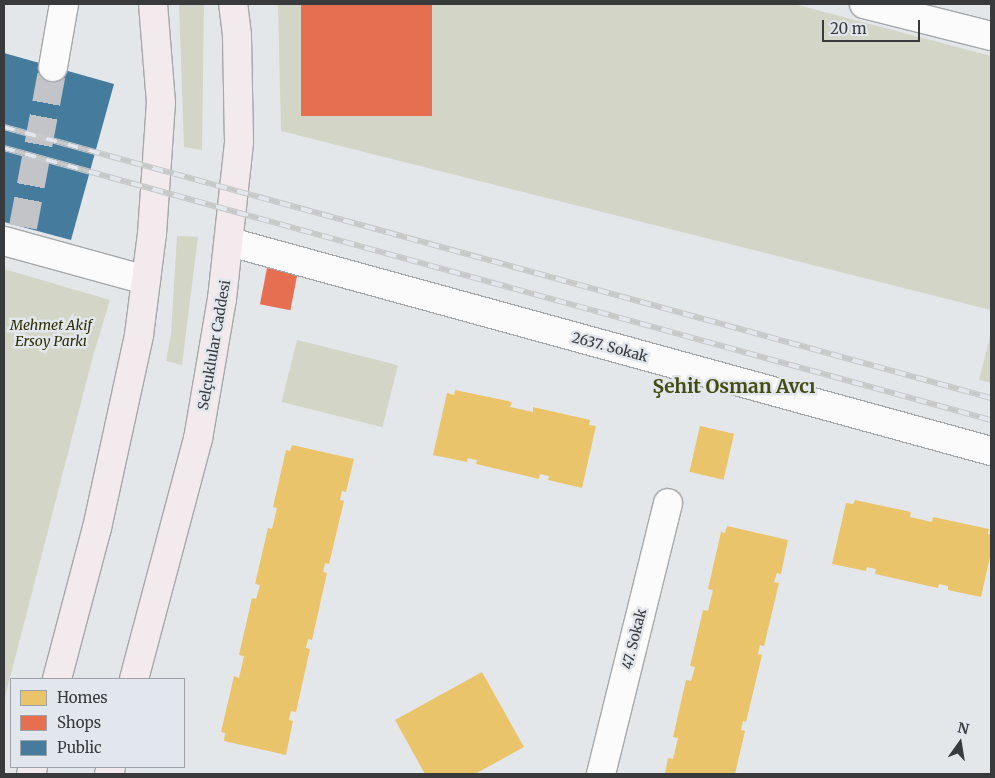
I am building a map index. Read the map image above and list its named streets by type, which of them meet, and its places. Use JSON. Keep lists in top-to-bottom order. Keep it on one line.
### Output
{"streets":{"main road":["Selçuklular Caddesi"],"street":["2637. Sokak","47. Sokak"]},"crossings":[["Selçuklular Caddesi","2637. Sokak"]],"districts":["Şehit Osman Avcı"],"parks":["Mehmet Akif Ersoy Parkı"],"legend":["Homes","Shops","Public"],"scale_bar":"20 m","north":"top"}
